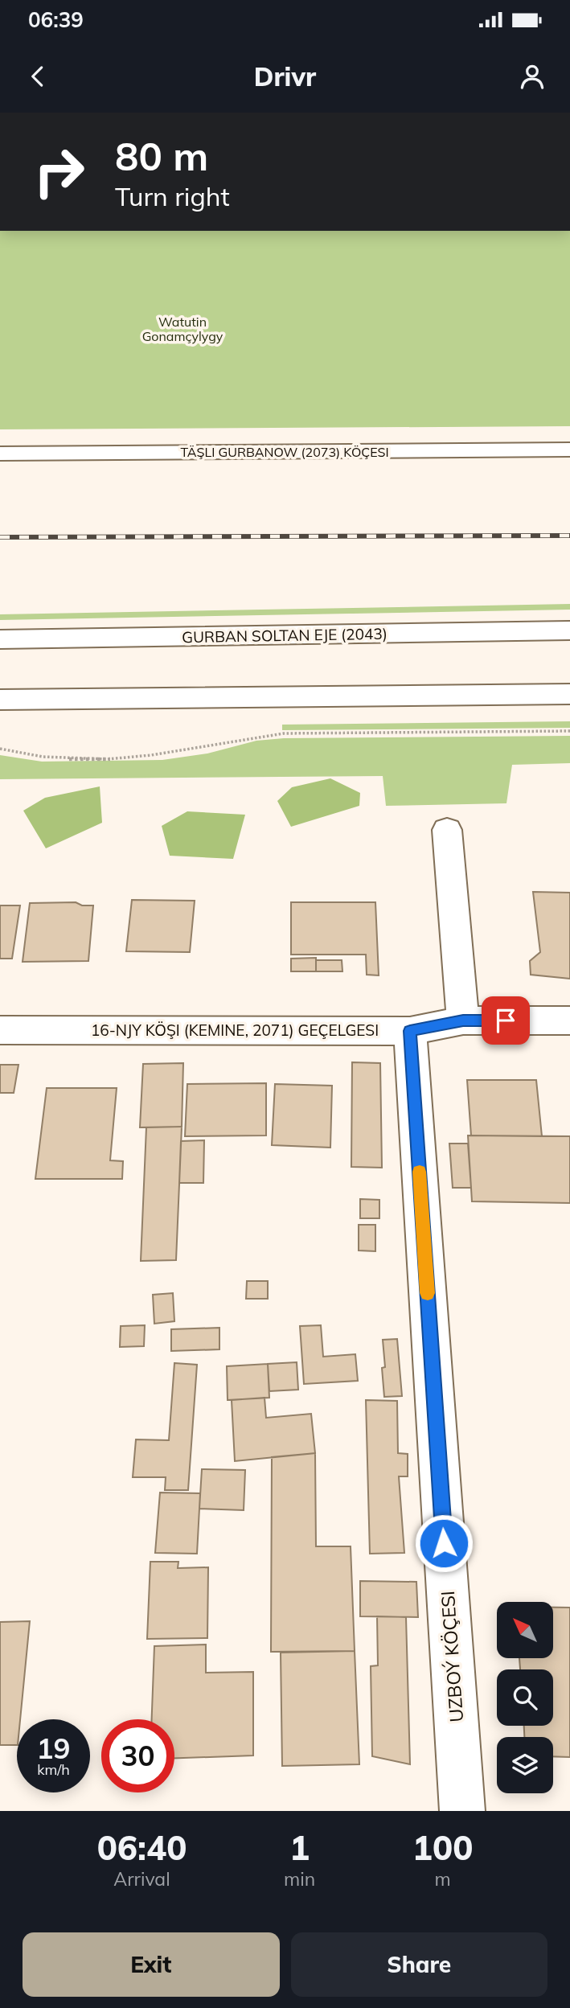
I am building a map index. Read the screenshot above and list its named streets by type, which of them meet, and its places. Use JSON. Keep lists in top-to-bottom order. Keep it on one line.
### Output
{"streets":{"main road":["TÄŞLI GURBANOW (2073) KÖÇESI","GURBAN SOLTAN EJE (2043)","16-NJY KÖŞI (KEMINE, 2071) GEÇELGESI","UZBOÝ KÖÇESI"]},"crossings":[["16-NJY KÖŞI (KEMINE, 2071) GEÇELGESI","UZBOÝ KÖÇESI"]],"parks":["Watutin Gonamçylygy"],"north":"top left","page":{"status":"06:39","header":"Drivr","turn":["80 m","Turn right"],"speed":"19 km/h","limit":"30","eta":["06:40","Arrival","1","min","100","m"],"buttons":["Exit","Share"]}}
